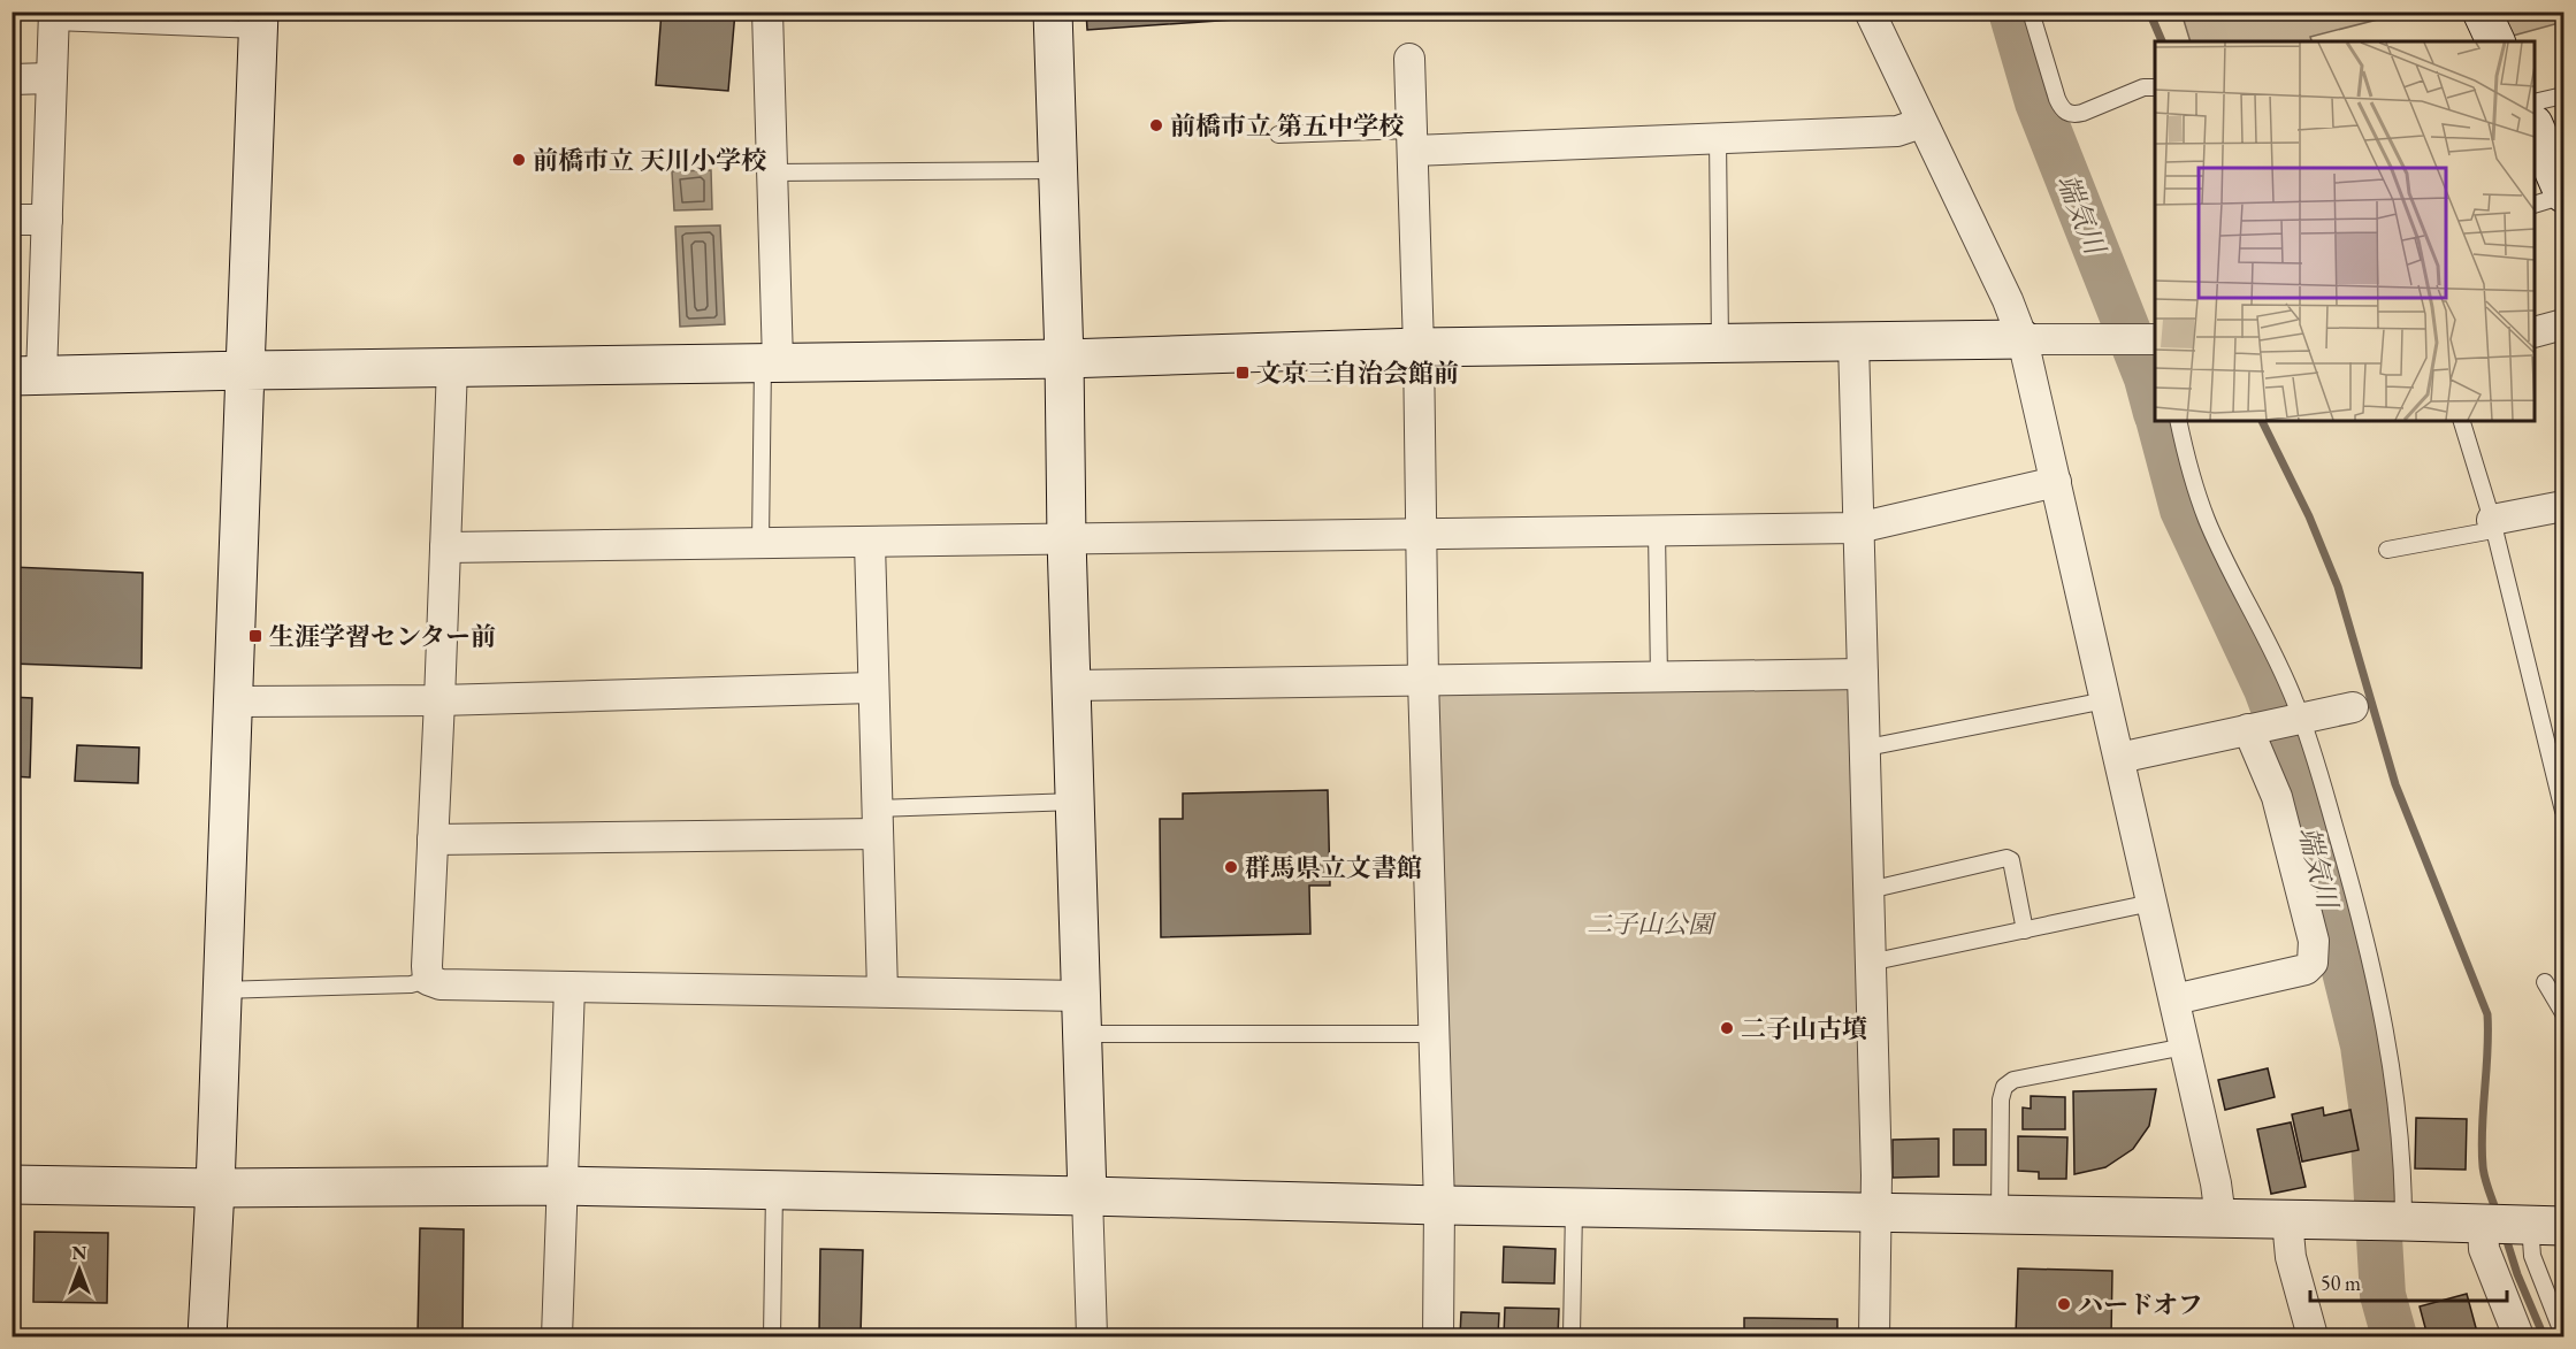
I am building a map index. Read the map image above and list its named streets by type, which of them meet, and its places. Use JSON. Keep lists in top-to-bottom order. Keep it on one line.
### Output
{"water":["端気川"],"parks":["二子山公園"],"places":{"other":["前橋市立 第五中学校","前橋市立 天川小学校","群馬県立文書館","二子山古墳","ハードオフ"],"transit":["文京三自治会館前","生涯学習センター前"]},"scale_bar":"50 m","north":"top"}
